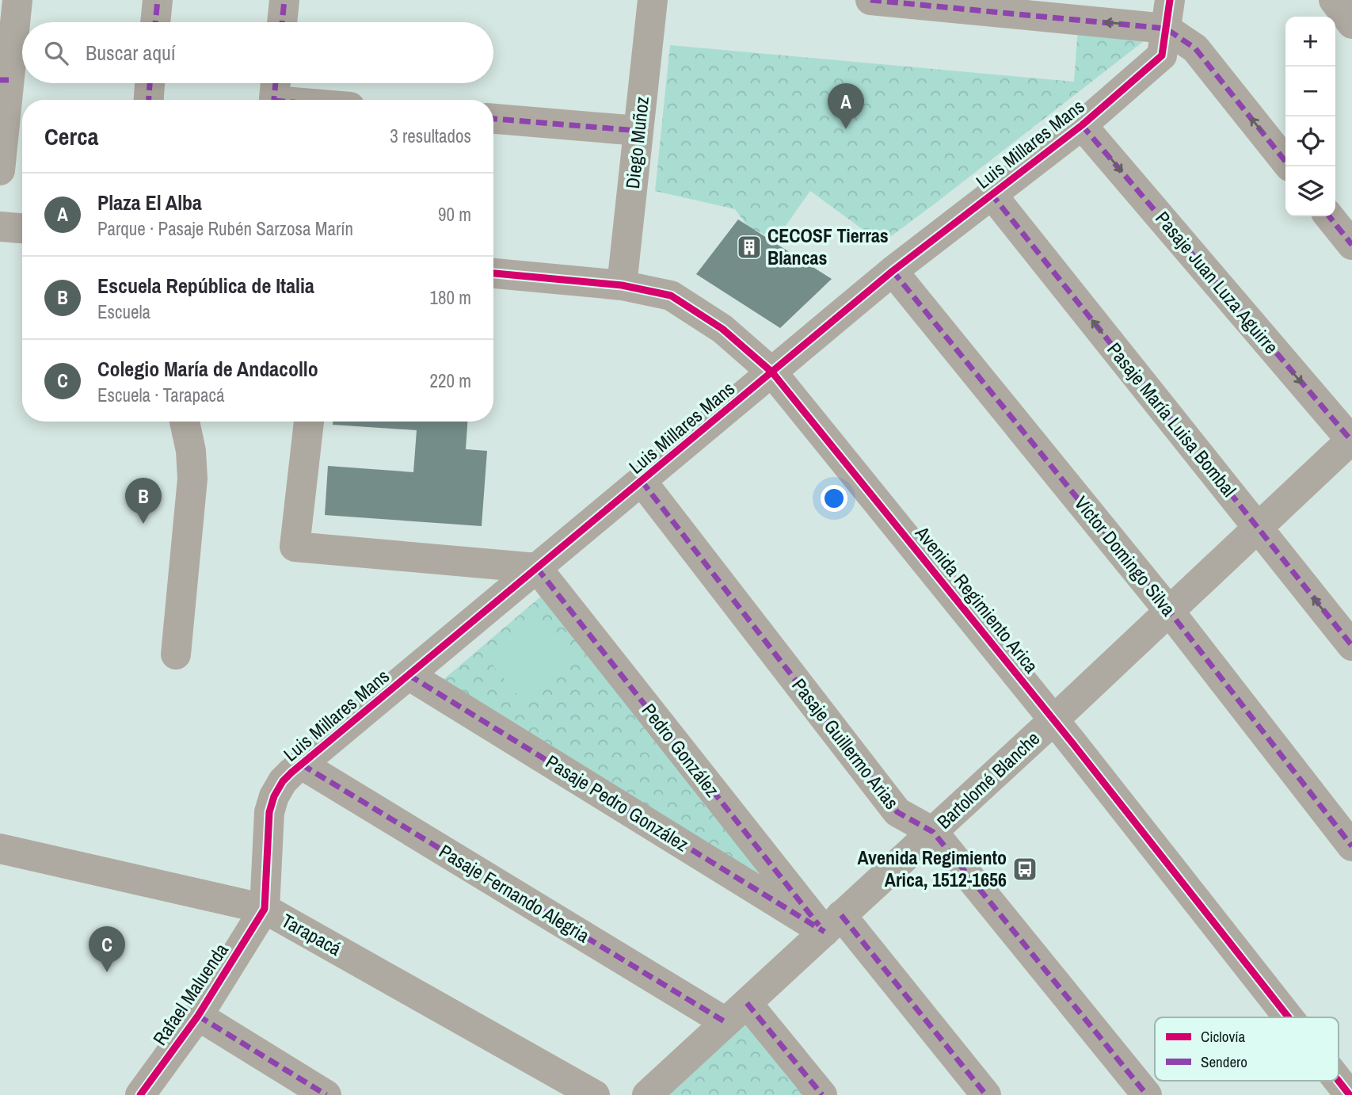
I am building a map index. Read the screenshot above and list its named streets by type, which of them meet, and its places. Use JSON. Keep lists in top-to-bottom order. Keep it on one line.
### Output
{"streets":{"street":["Diego Muñoz","Luis Millares Mans","Pasaje Juan Luza Aguirre","Pasaje María Luisa Bombal","Víctor Domingo Silva","Avenida Regimiento Arica","Pasaje Guillermo Arias","Pedro González","Bartolomé Blanche","Pasaje Pedro González","Pasaje Fernando Alegria","Tarapacá","Rafael Maluenda"]},"crossings":[["Diego Muñoz","Avenida Regimiento Arica"],["Luis Millares Mans","Pasaje Juan Luza Aguirre"],["Luis Millares Mans","Pasaje María Luisa Bombal"],["Luis Millares Mans","Víctor Domingo Silva"],["Luis Millares Mans","Avenida Regimiento Arica"],["Luis Millares Mans","Pasaje Guillermo Arias"],["Luis Millares Mans","Pedro González"],["Luis Millares Mans","Pasaje Pedro González"],["Luis Millares Mans","Pasaje Fernando Alegria"],["Luis Millares Mans","Tarapacá"],["Luis Millares Mans","Rafael Maluenda"],["Pasaje Juan Luza Aguirre","Bartolomé Blanche"],["Pasaje María Luisa Bombal","Bartolomé Blanche"],["Víctor Domingo Silva","Bartolomé Blanche"],["Avenida Regimiento Arica","Bartolomé Blanche"],["Pasaje Guillermo Arias","Bartolomé Blanche"],["Pedro González","Bartolomé Blanche"],["Pedro González","Pasaje Pedro González"],["Bartolomé Blanche","Pasaje Pedro González"],["Bartolomé Blanche","Pasaje Fernando Alegria"],["Tarapacá","Rafael Maluenda"]],"places":{"building":["CECOSF Tierras Blancas"],"bus stop":["Avenida Regimiento Arica, 1512-1656"]},"legend":["Ciclovía","Sendero"],"page":{"map_buttons":["+","−"],"search":"Buscar aquí","pins":["A","B","C"],"heading":["Cerca","3 resultados"],"list":[{"mark":"A","name":"Plaza El Alba","note":"Parque · Pasaje Rubén Sarzosa Marín","value":"90 m"},{"mark":"B","name":"Escuela República de Italia","note":"Escuela","value":"180 m"},{"mark":"C","name":"Colegio María de Andacollo","note":"Escuela · Tarapacá","value":"220 m"}]}}
